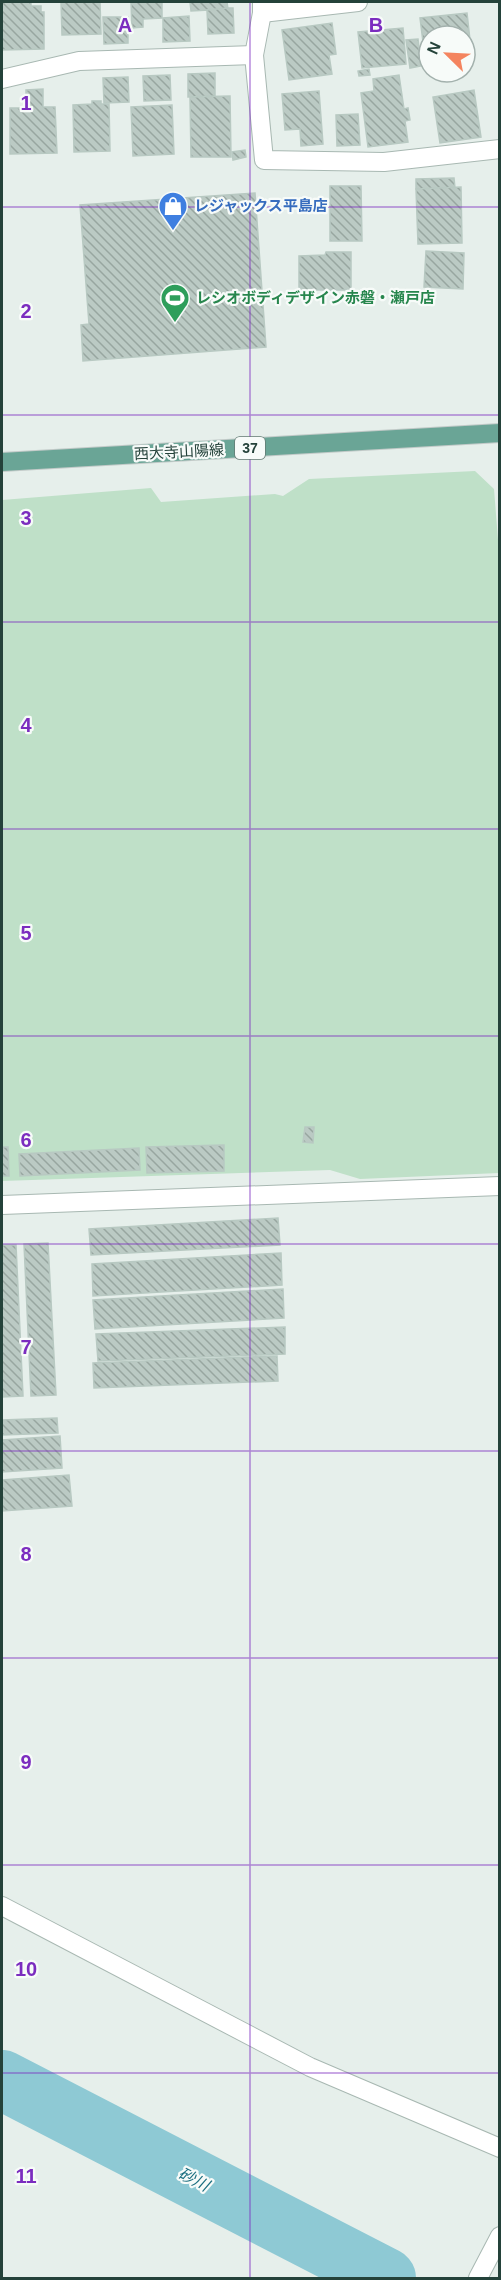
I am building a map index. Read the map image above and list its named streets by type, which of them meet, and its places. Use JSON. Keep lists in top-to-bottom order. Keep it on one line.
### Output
{"streets":{"main road":["37","西大寺山陽線"]},"water":["砂川"],"places":{"shop":["レジャックス平島店"],"sports":["レシオボディデザイン赤磐・瀬戸店"]},"north":"top left","grid":{"columns":["A","B"],"rows":["1","2","3","4","5","6","7","8","9","10","11"]}}
